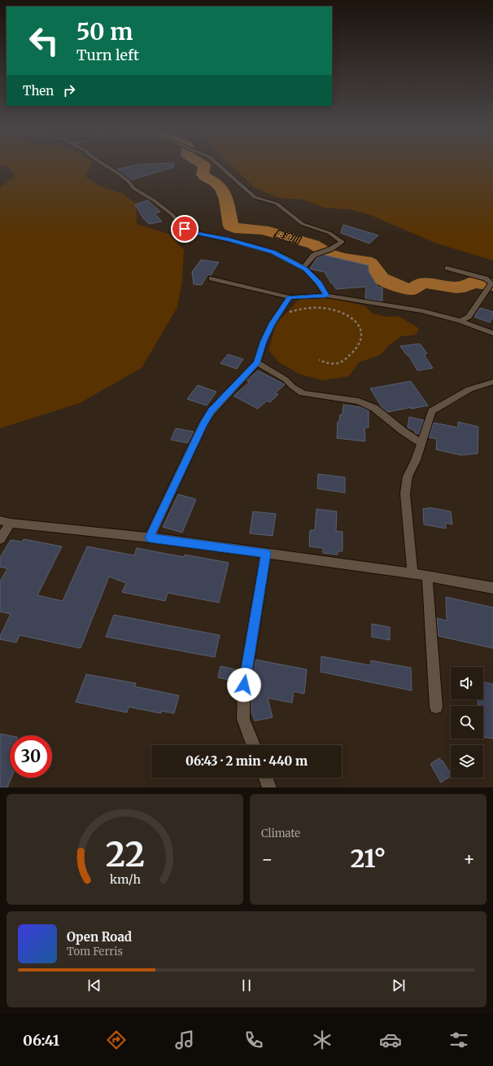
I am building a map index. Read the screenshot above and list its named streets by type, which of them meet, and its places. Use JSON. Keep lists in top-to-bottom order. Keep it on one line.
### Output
{"water":["奥迫川"],"page":{"turn":["50 m","Turn left"],"then":"Then","limit":"30","trip":"06:43 · 2 min · 440 m","tile":"Climate","heat":["−","21°","+"],"song":["Open Road","Tom Ferris"],"tabs":"06:41","gauge":["22","km/h"]}}
